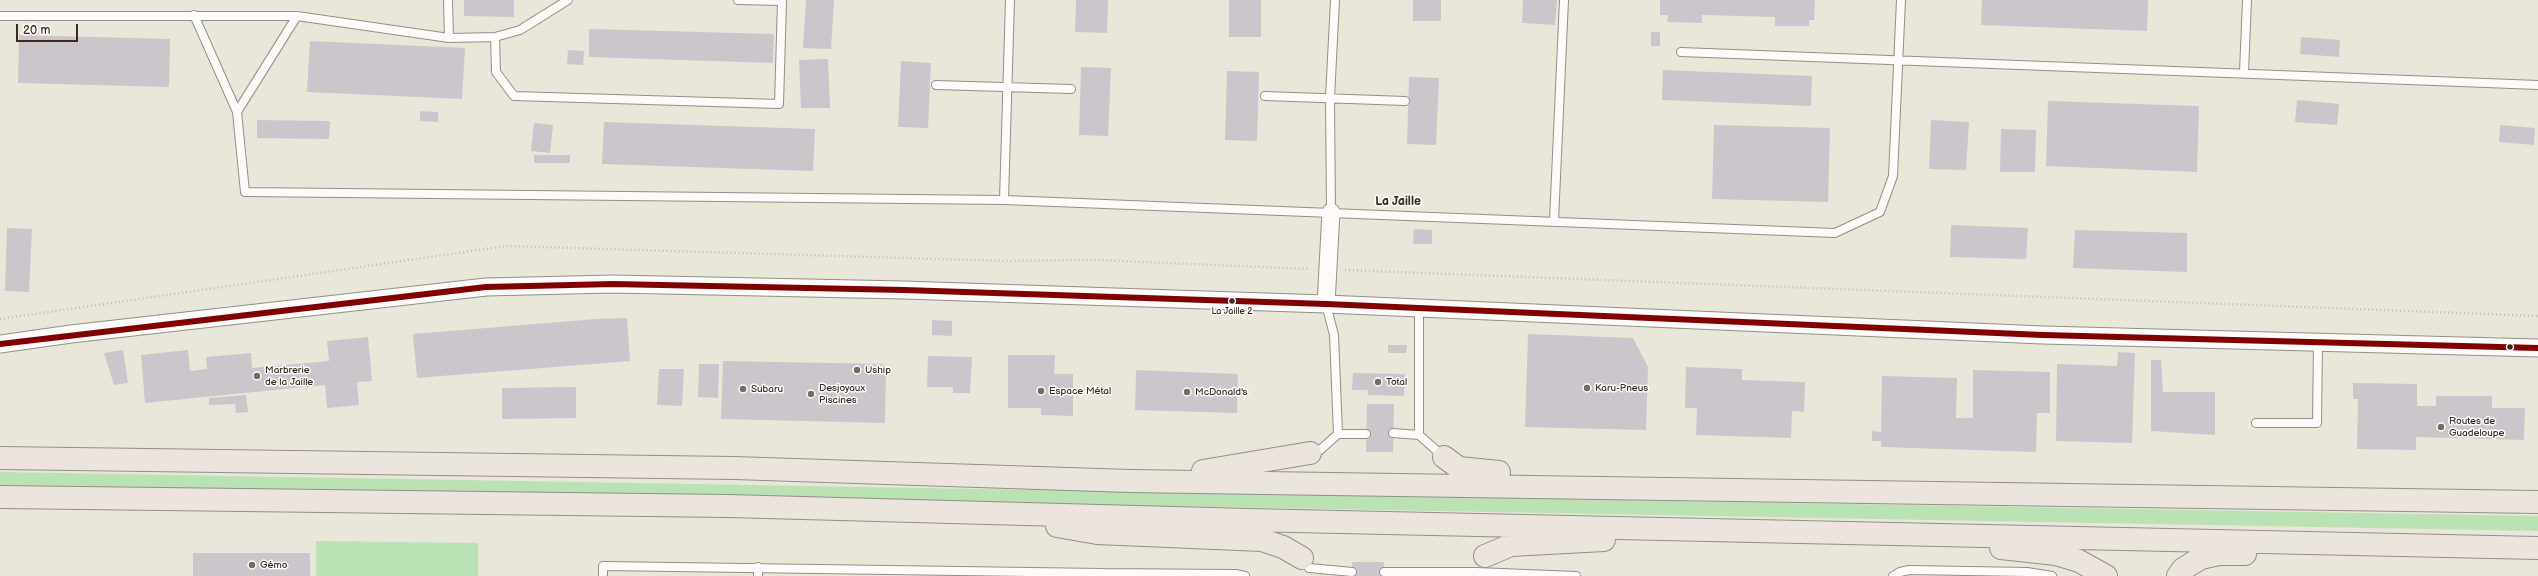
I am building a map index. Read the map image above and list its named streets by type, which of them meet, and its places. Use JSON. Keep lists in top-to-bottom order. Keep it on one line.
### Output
{"districts":["La Jaille"],"places":["La Jaille 2","Uship","Marbrerie de la Jaille","Total","Karu-Pneus","Subaru","Espace Métal","McDonald's","Desjoyaux Piscines","Routes de Guadeloupe","Gémo"],"scale_bar":"20 m"}
